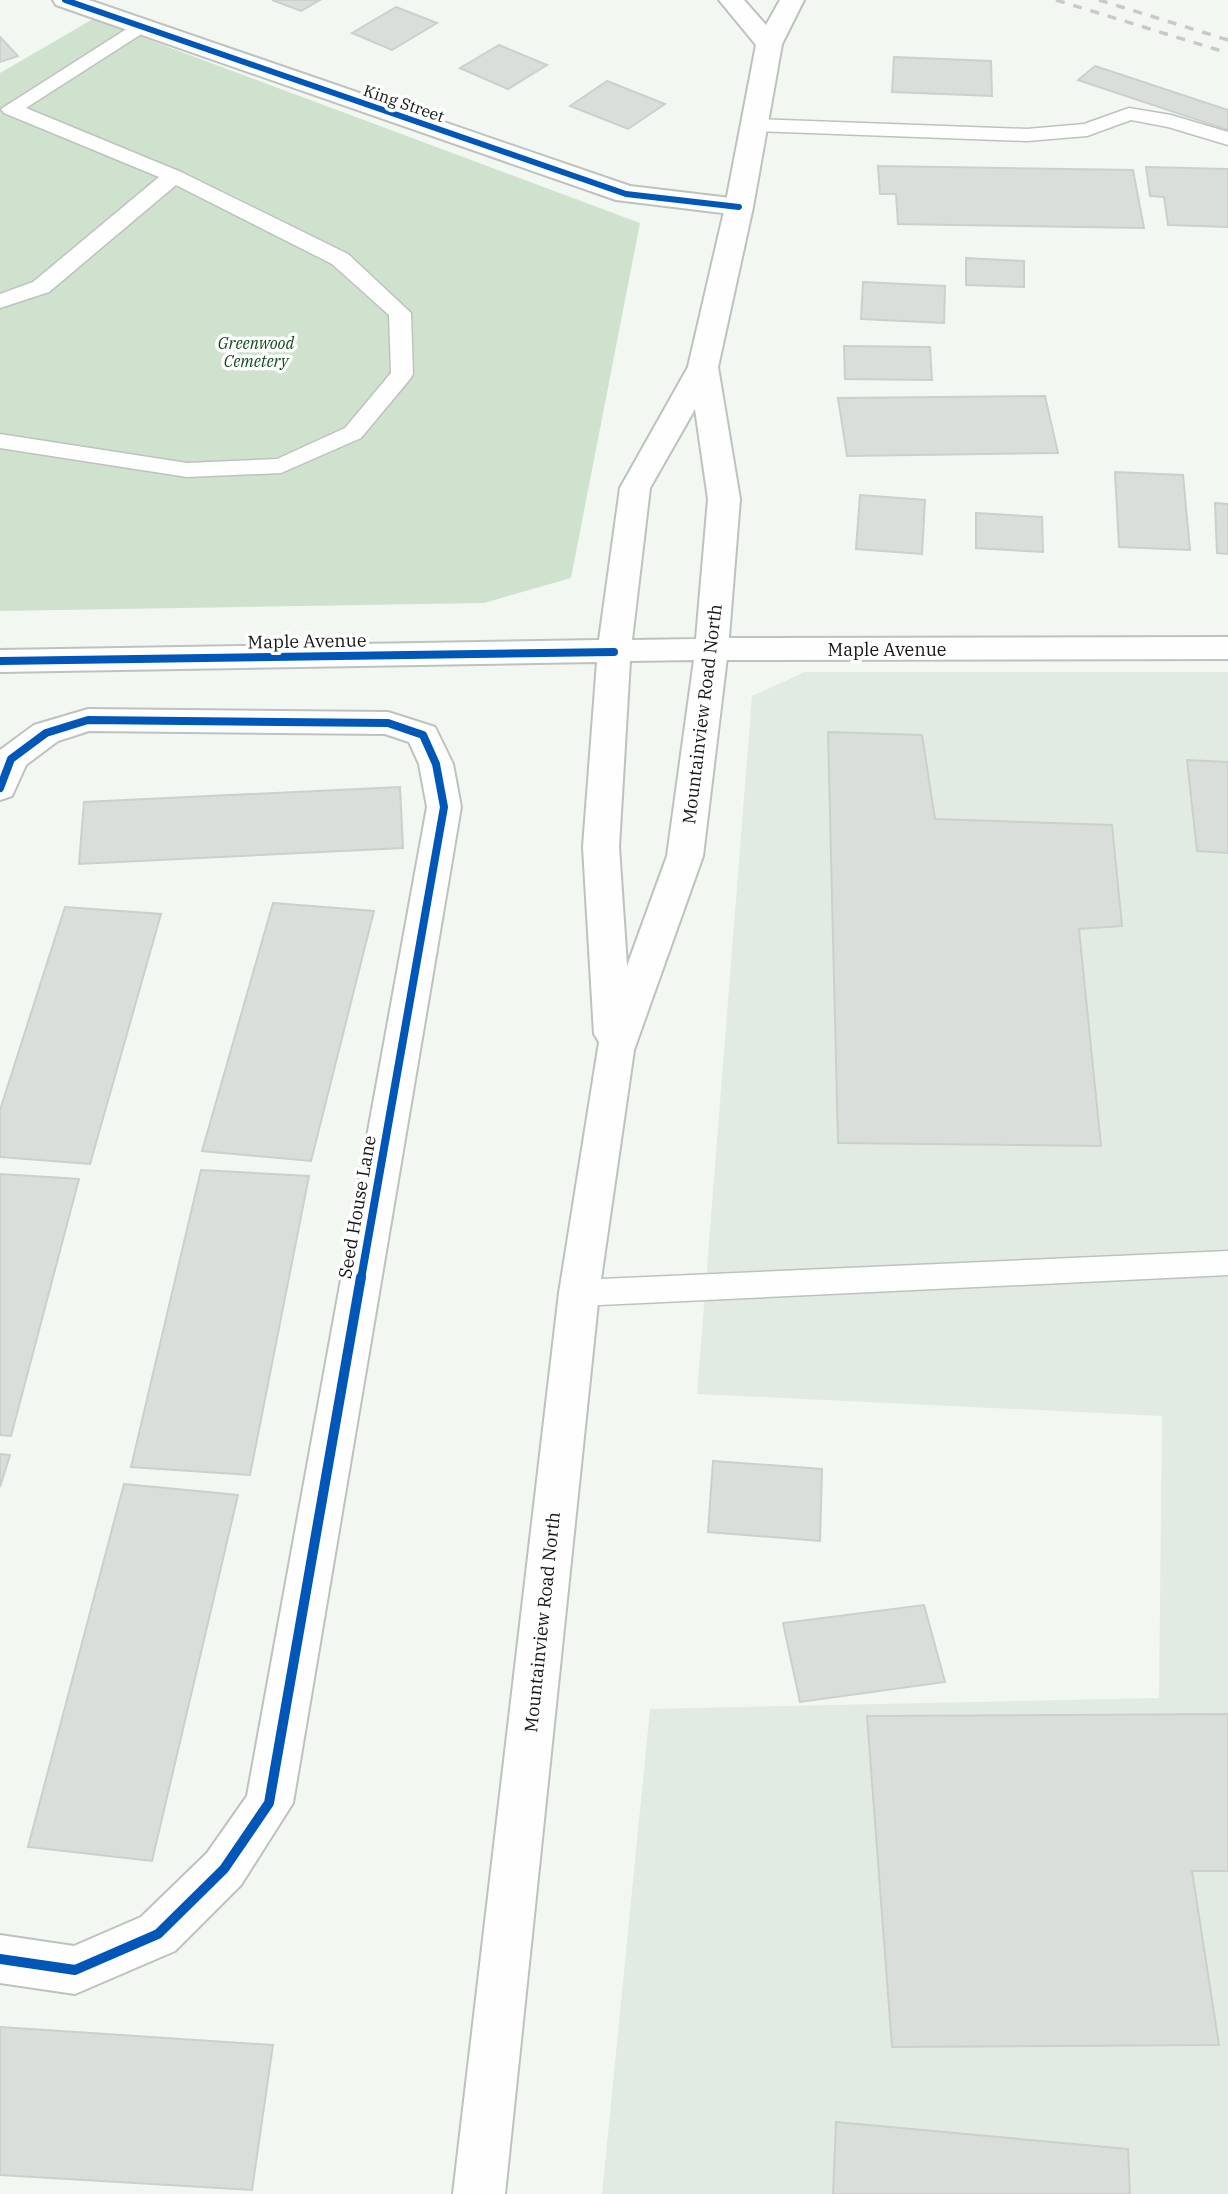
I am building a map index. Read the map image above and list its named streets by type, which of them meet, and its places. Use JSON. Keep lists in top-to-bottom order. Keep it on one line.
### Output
{"streets":{"main road":["King Street","Maple Avenue","Mountainview Road North","Seed House Lane"]},"crossings":[["King Street","Mountainview Road North"],["Maple Avenue","Mountainview Road North"]],"parks":["Greenwood Cemetery"]}
